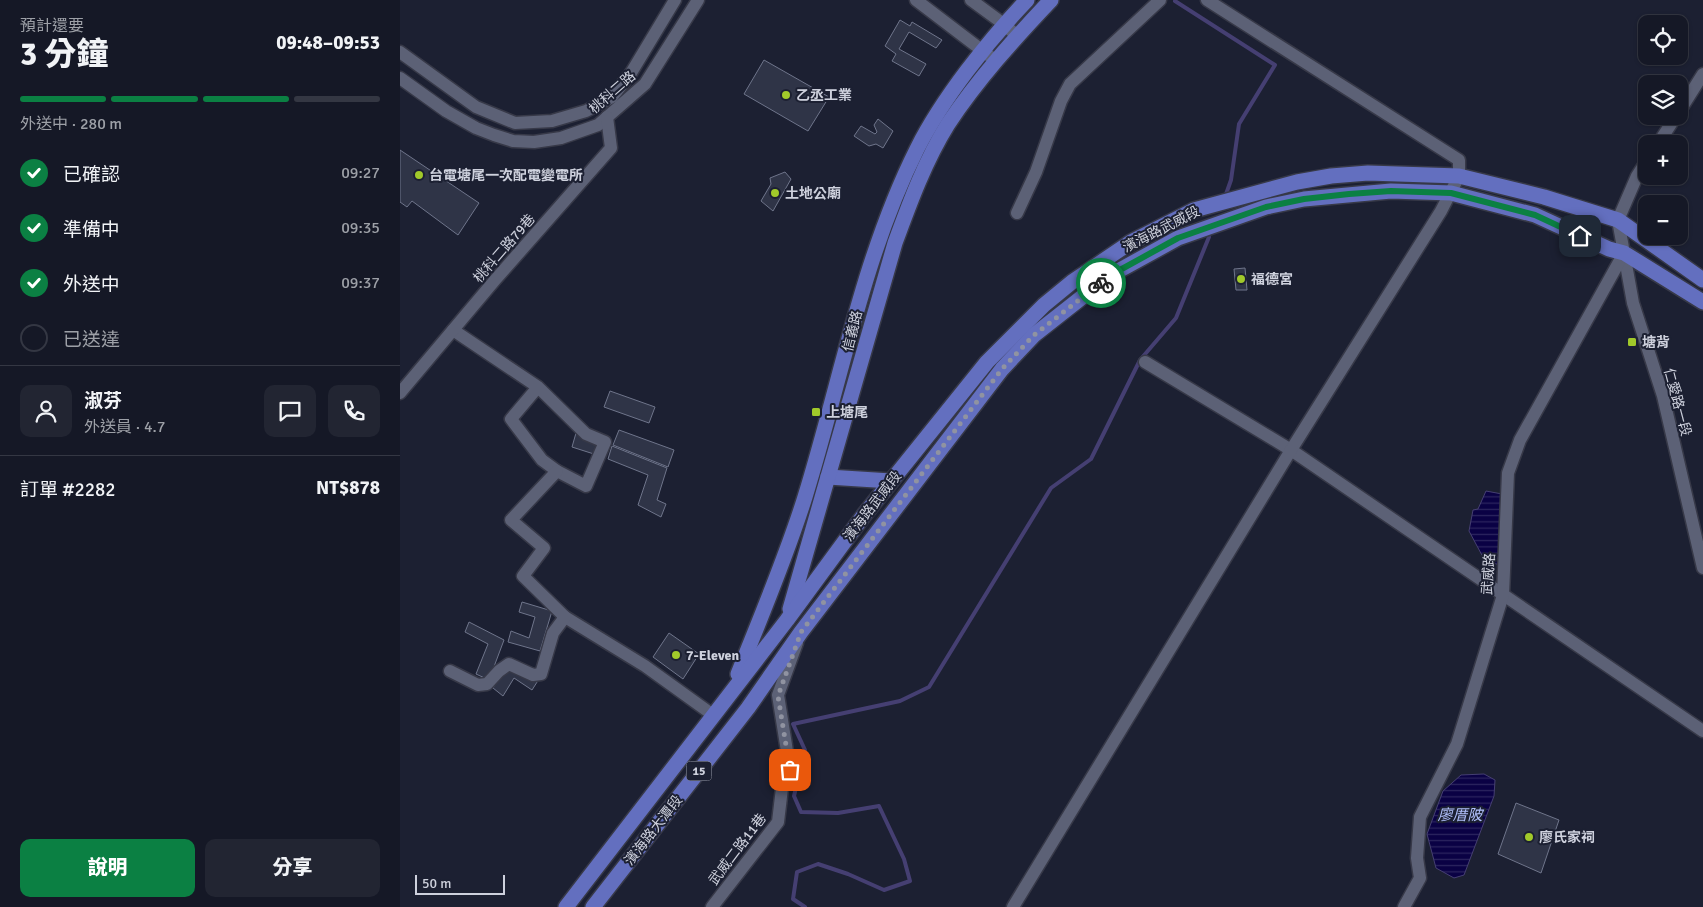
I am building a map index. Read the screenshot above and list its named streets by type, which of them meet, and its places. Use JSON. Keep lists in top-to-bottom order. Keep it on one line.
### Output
{"streets":{"main road":["濱海路武威段","信義路","15","濱海路大潭段"],"street":["桃科二路","桃科二路79巷","仁愛路一段","武威路","武威二路11巷"]},"crossings":[["桃科二路","桃科二路79巷"],["濱海路武威段","信義路"],["濱海路武威段","仁愛路一段"],["濱海路武威段","武威路"],["濱海路武威段","濱海路大潭段"],["濱海路武威段","武威二路11巷"],["信義路","濱海路大潭段"],["仁愛路一段","武威路"],["濱海路大潭段","武威二路11巷"]],"water":["廖厝陂"],"places":{"other":["乙丞工業","台電塘尾一次配電變電所","土地公廟","福德宮","7-Eleven","廖氏家祠"],"transit":["塘背","上塘尾"]},"scale_bar":"50 m","page":{"heading":["3 分鐘","預計還要","09:48–09:53"],"panel":["淑芬","外送員 · 4.7","訂單 #2282","NT$878"],"map_buttons":["+","−"],"bar":"外送中 · 280 m","list":[["已確認","09:27"],["準備中","09:35"],["外送中","09:37"],"已送達"],"buttons":["說明","分享"],"scale":"50 m"}}
